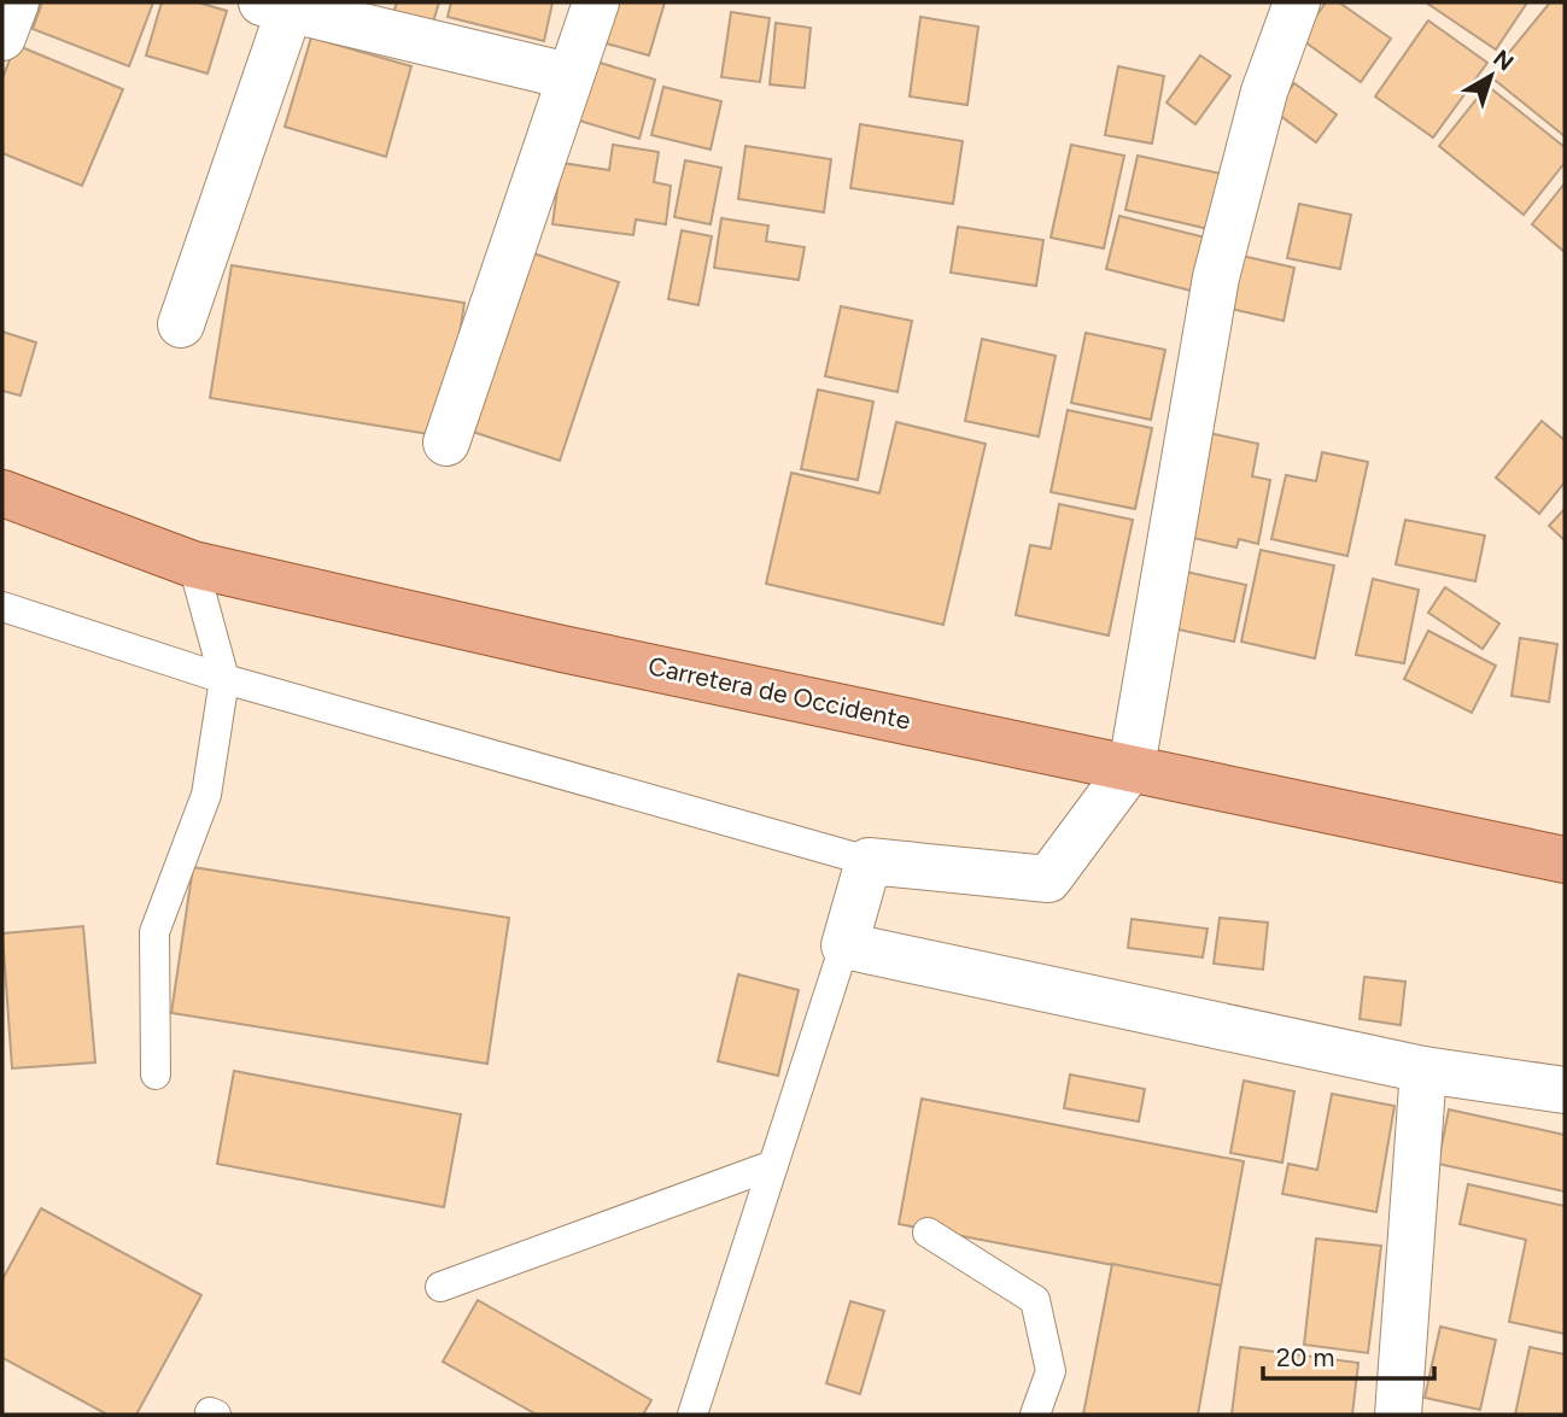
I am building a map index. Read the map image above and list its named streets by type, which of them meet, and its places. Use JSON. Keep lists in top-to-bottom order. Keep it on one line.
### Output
{"streets":{"main road":["Carretera de Occidente"]},"scale_bar":"20 m","north":"top right"}
